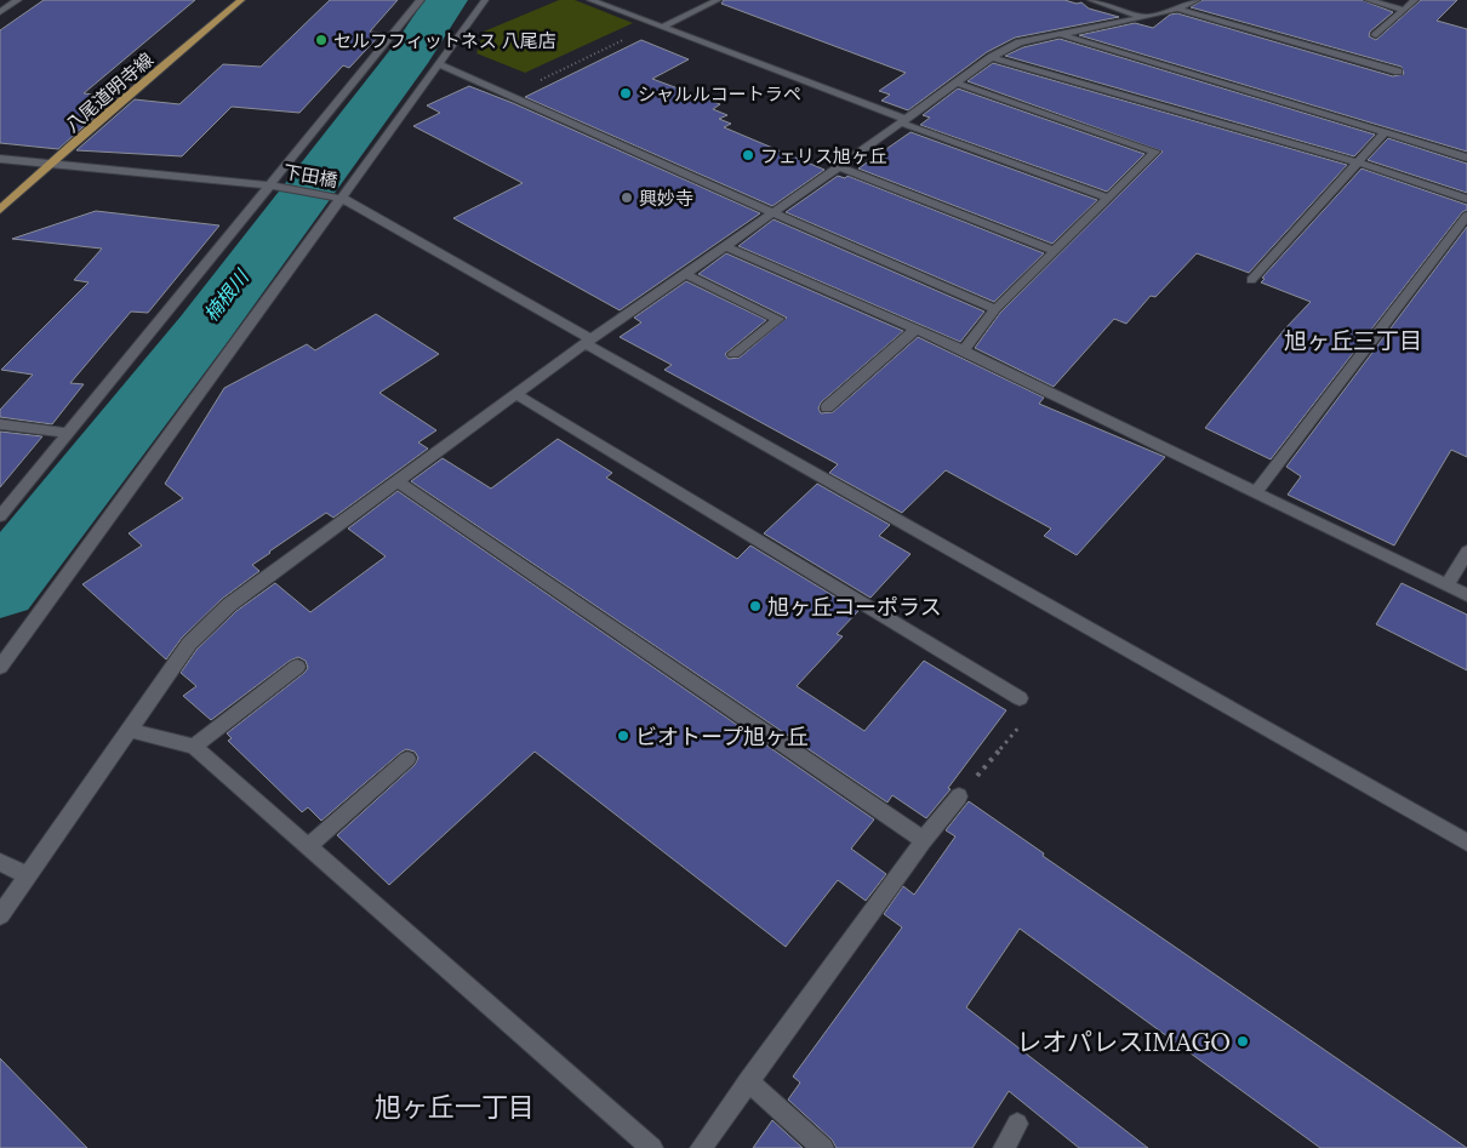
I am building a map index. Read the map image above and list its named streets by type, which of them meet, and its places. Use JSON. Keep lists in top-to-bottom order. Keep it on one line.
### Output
{"streets":{"main road":["八尾道明寺線"],"street":["下田橋"]},"crossings":[["八尾道明寺線","下田橋"]],"districts":["旭ヶ丘三丁目","旭ヶ丘一丁目"],"water":["楠根川"],"places":["セルフフィットネス 八尾店","シャルルコートラペ","フェリス旭ヶ丘","興妙寺","旭ヶ丘コーポラス","ビオトープ旭ヶ丘","レオパレスIMAGO"]}
